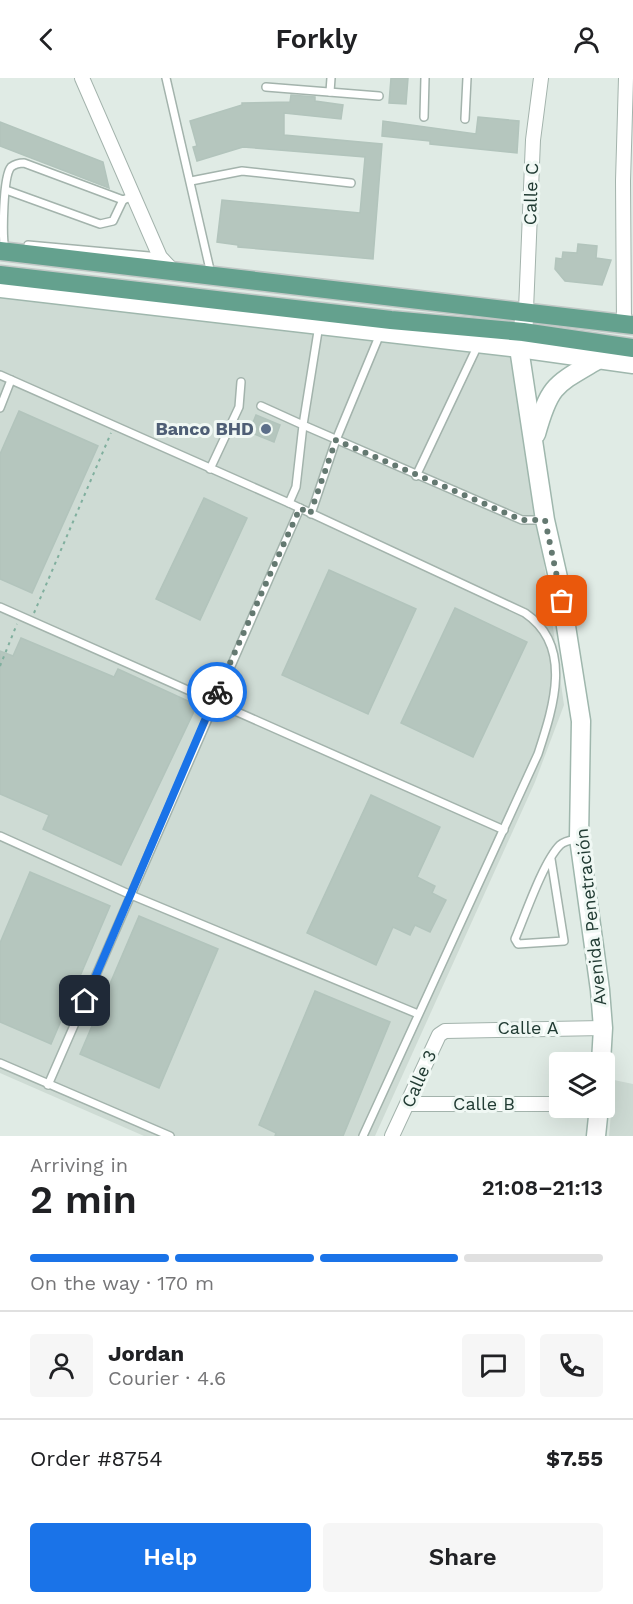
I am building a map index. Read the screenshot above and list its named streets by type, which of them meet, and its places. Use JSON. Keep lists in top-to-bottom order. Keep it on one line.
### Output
{"streets":{"street":["Calle C","Avenida Penetración","Calle A","Calle 3","Calle B"]},"crossings":[["Calle C","Avenida Penetración"],["Avenida Penetración","Calle A"],["Calle A","Calle 3"],["Calle 3","Calle B"]],"places":["Banco BHD"],"page":{"header":"Forkly","heading":["2 min","Arriving in","21:08–21:13"],"panel":["Jordan","Courier · 4.6","Order #8754","$7.55"],"bar":"On the way · 170 m","buttons":["Help","Share"]}}
